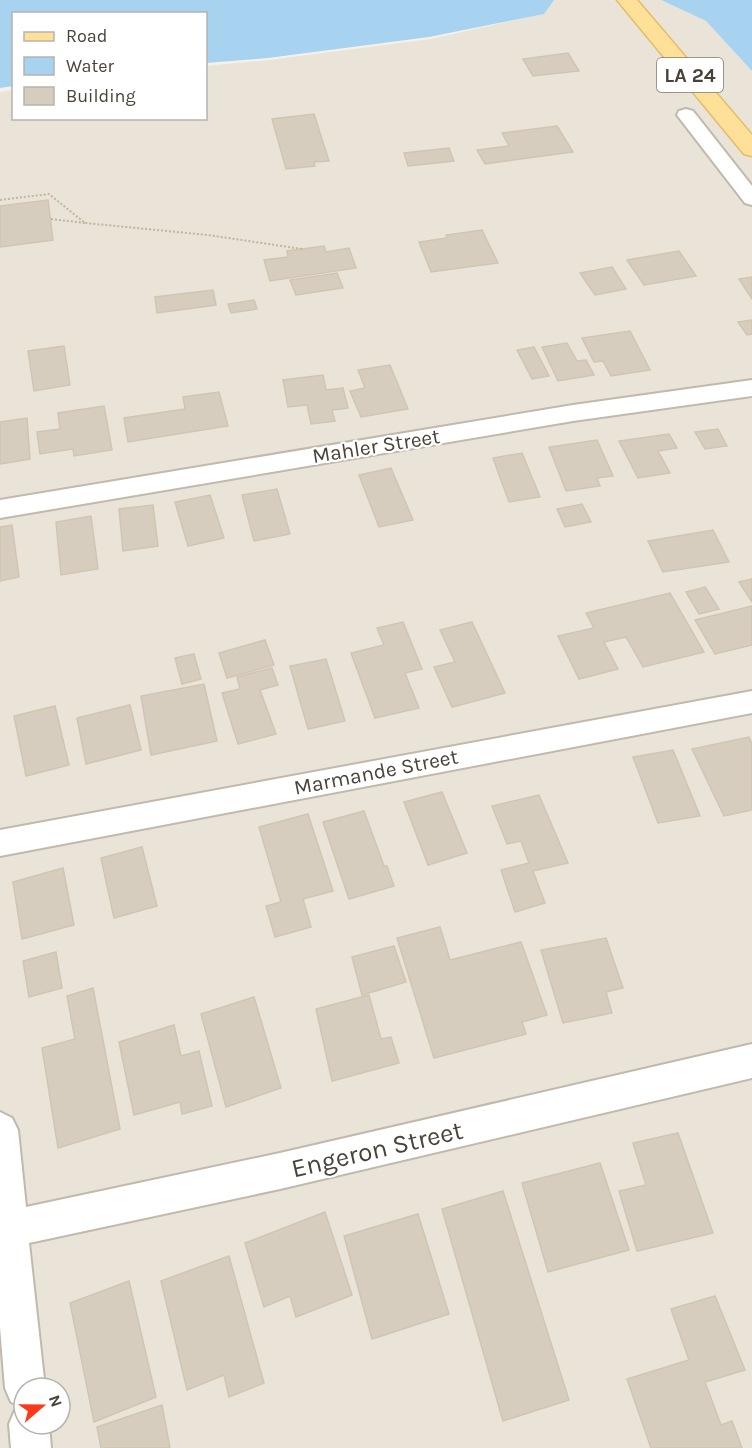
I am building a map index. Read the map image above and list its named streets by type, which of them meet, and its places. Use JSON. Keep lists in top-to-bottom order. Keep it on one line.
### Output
{"streets":{"main road":["LA 24"],"street":["Mahler Street","Marmande Street","Engeron Street"]},"legend":["Road","Water","Building"],"north":"right"}
